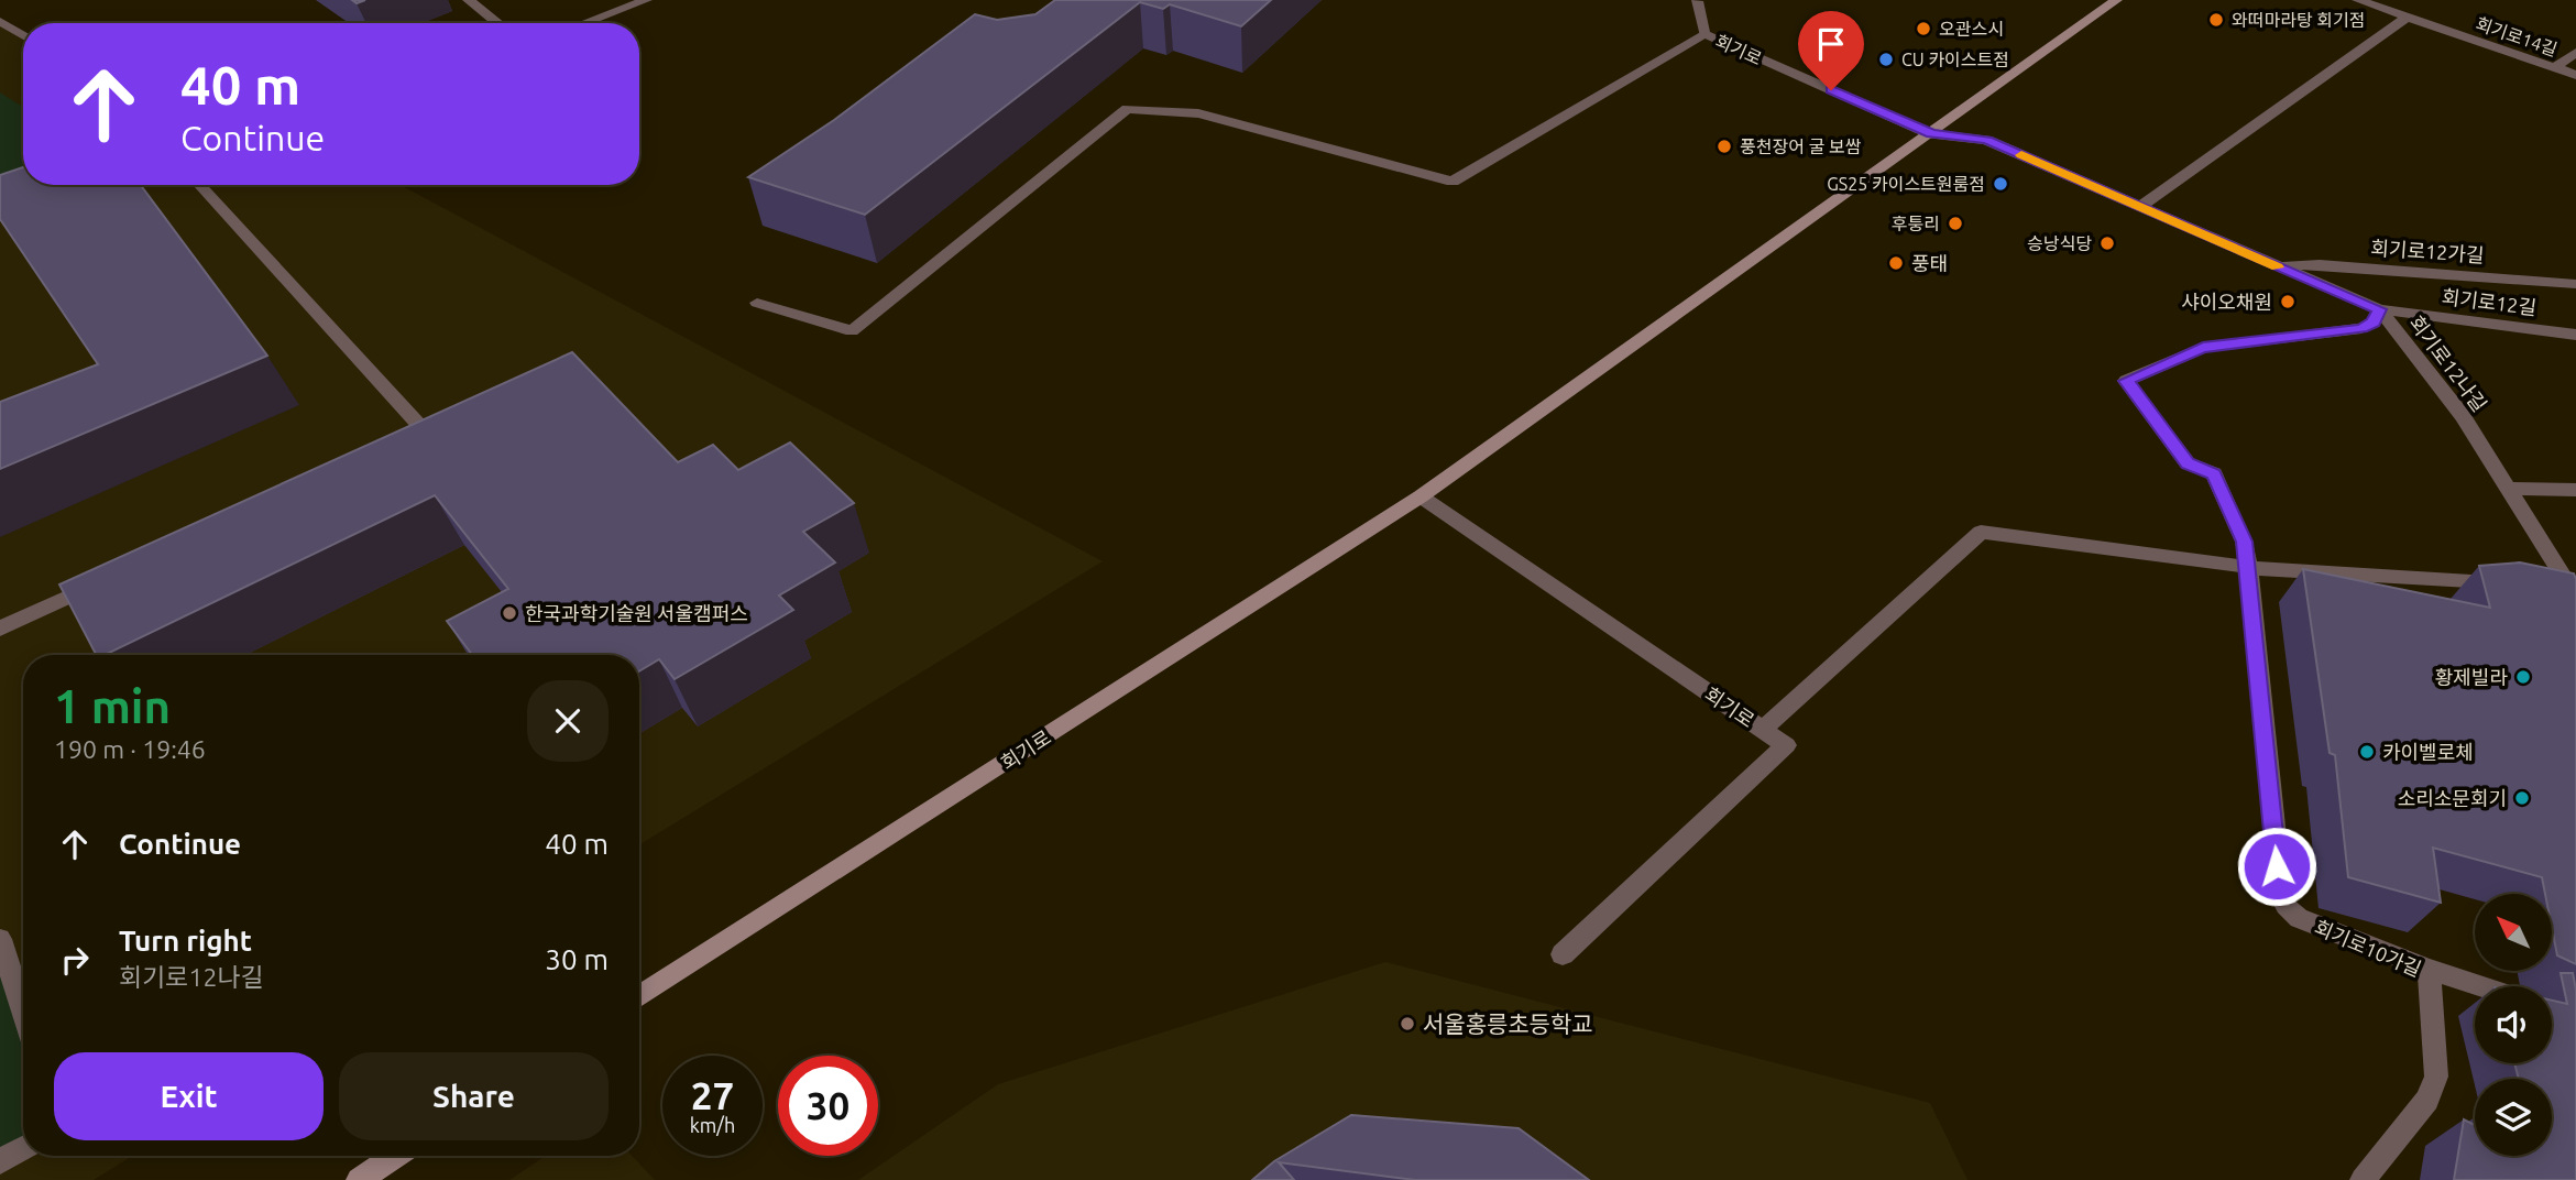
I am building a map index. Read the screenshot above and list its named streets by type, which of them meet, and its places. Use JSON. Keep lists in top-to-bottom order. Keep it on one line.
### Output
{"streets":{"main road":["회기로"],"street":["회기로14길","회기로12가길","회기로12길","회기로12나길","회기로10가길"]},"crossings":[["회기로","회기로12길"],["회기로12가길","회기로12길"],["회기로12길","회기로12나길"],["회기로12길","회기로10가길"],["회기로12나길","회기로10가길"]],"places":["와떠마라탕 회기점","오관스시","CU 카이스트점","풍천장어 굴 보쌈","GS25 카이스트원룸점","후퉁리","승낭식당","풍태","샤이오채원","한국과학기술원 서울캠퍼스","황제빌라","카이벨로체","소리소문회기","서울홍릉초등학교"],"north":"top left","page":{"turn":["40 m","Continue"],"heading":["1 min","190 m · 19:46"],"list":[{"name":"Continue","value":"40 m"},{"name":"Turn right","note":"회기로12나길","value":"30 m"}],"buttons":["Exit","Share"],"speed":"27 km/h","limit":"30"}}
